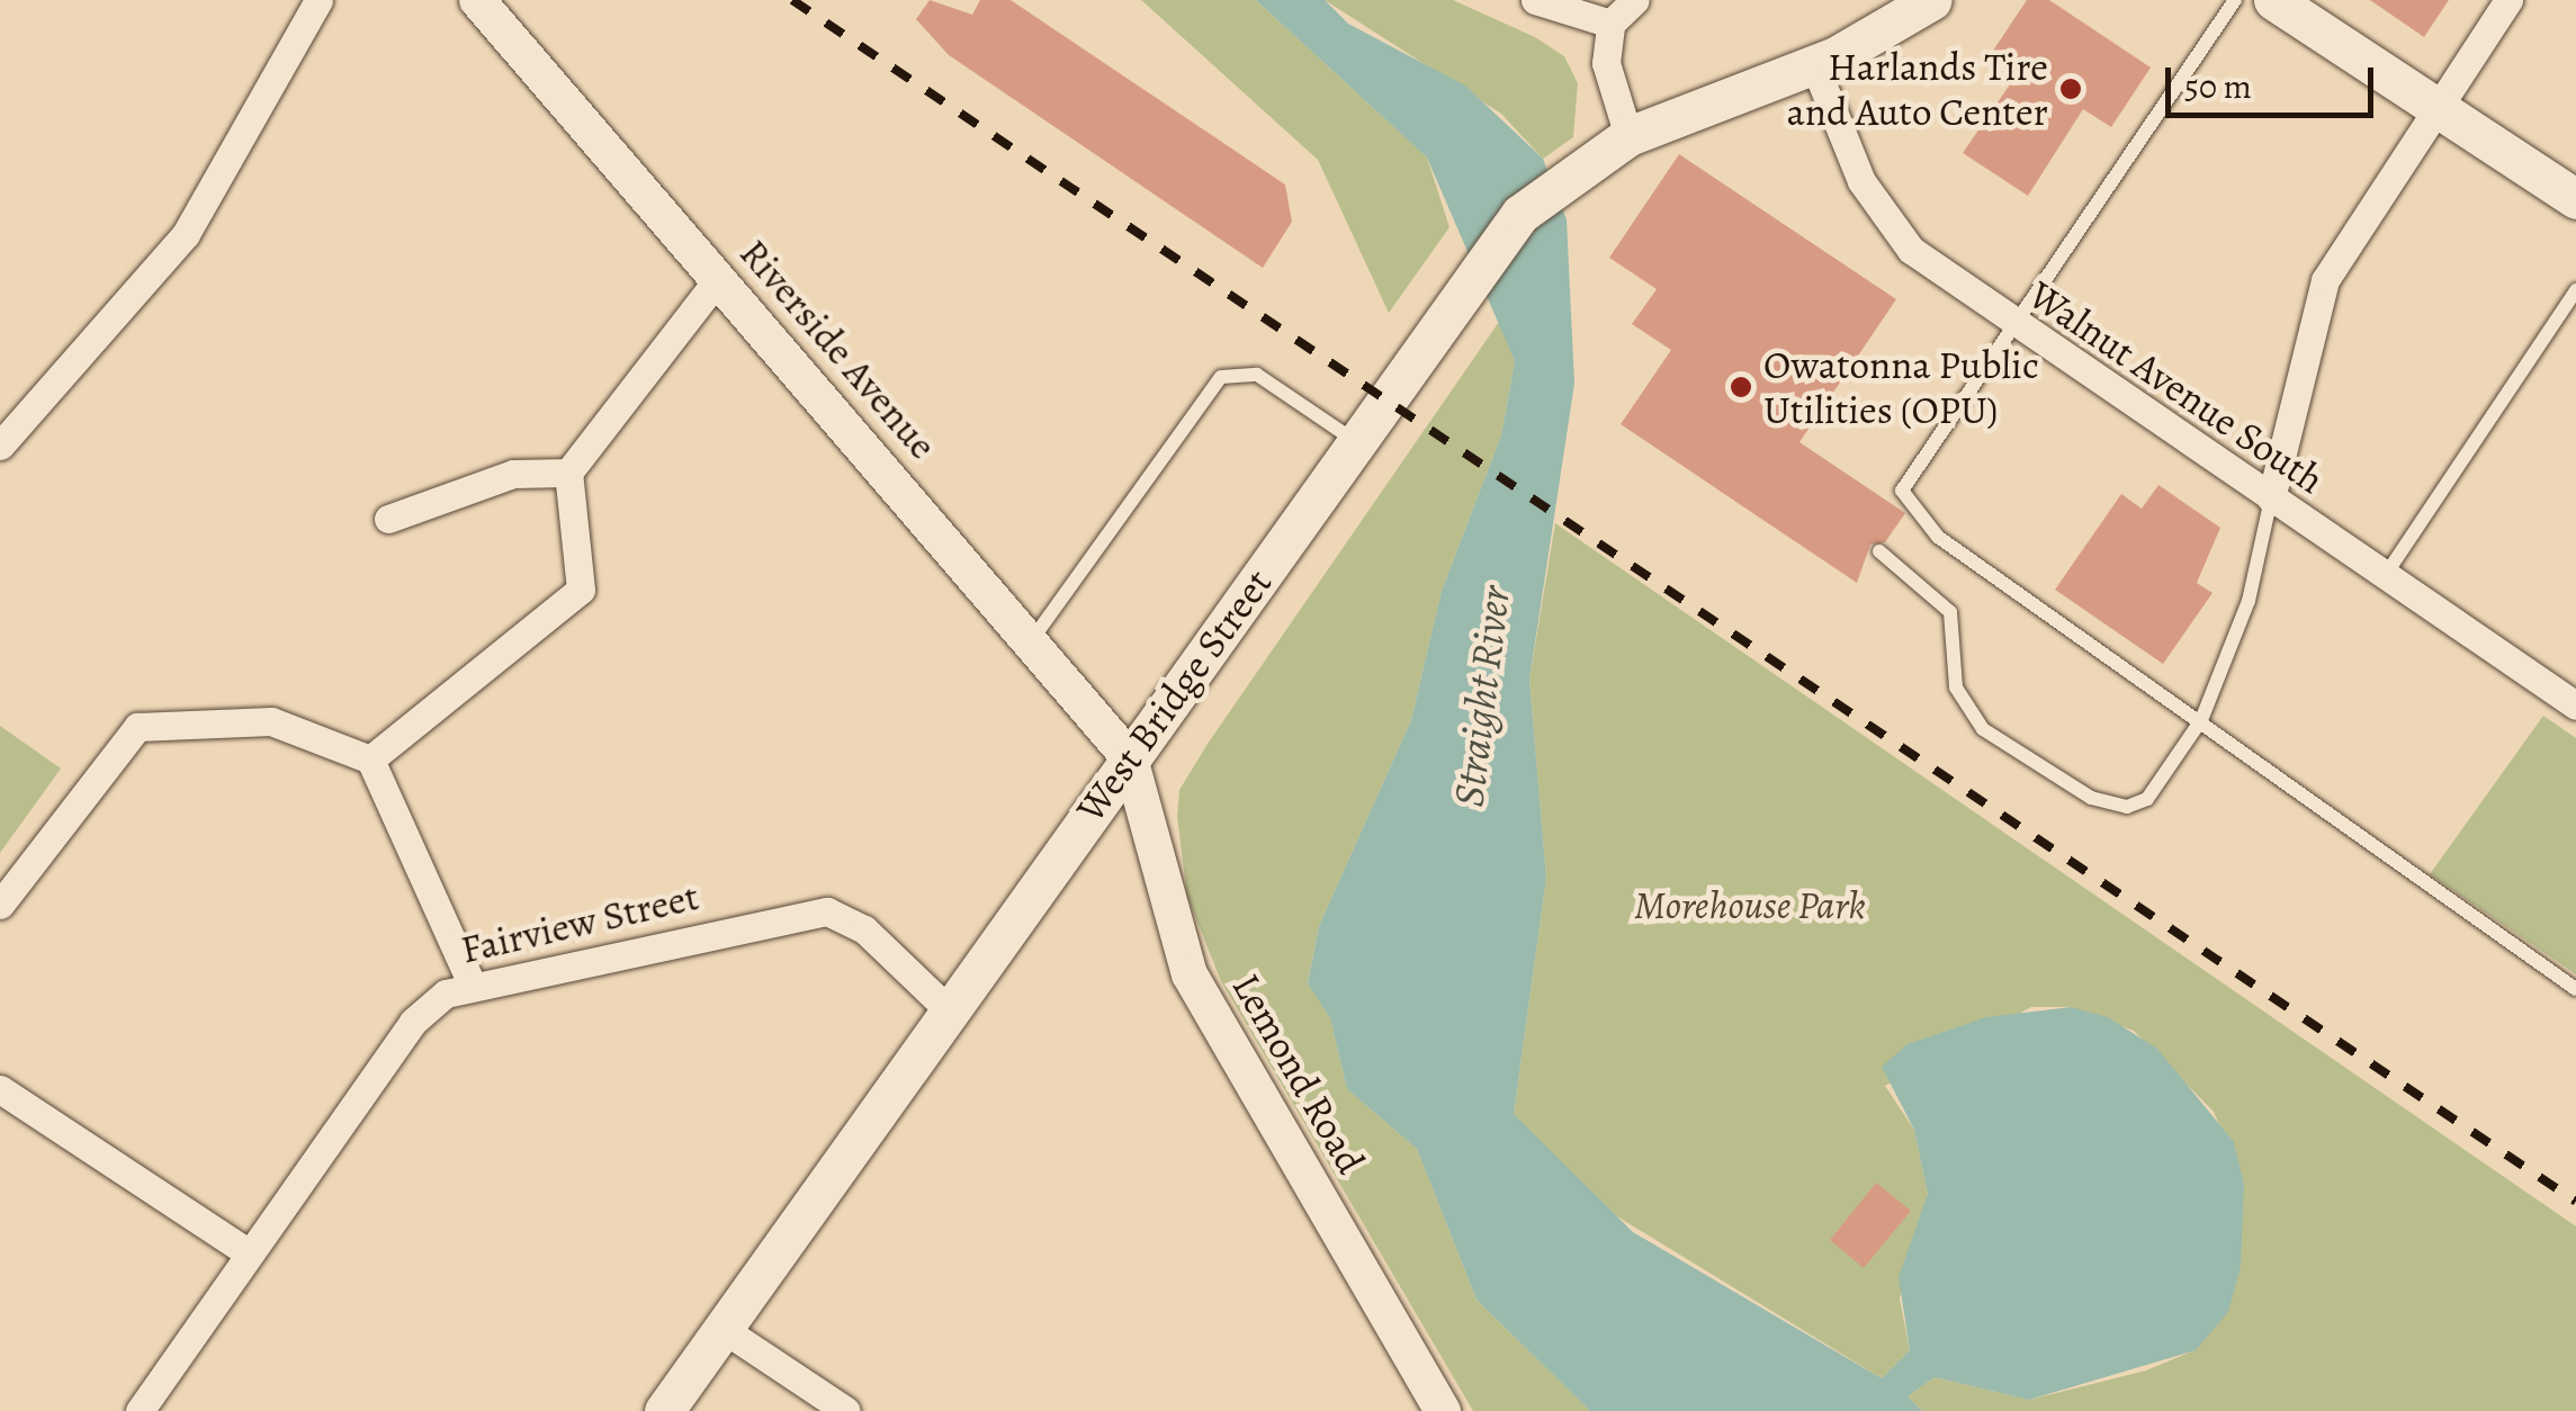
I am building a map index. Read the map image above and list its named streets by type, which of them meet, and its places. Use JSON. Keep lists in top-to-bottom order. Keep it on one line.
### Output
{"streets":{"main road":["West Bridge Street"],"street":["Riverside Avenue","Walnut Avenue South","Fairview Street","Lemond Road"]},"crossings":[["Riverside Avenue","West Bridge Street"],["Riverside Avenue","Lemond Road"],["Walnut Avenue South","West Bridge Street"],["West Bridge Street","Fairview Street"],["West Bridge Street","Lemond Road"]],"water":["Straight River"],"parks":["Morehouse Park"],"places":["Harlands Tire and Auto Center","Owatonna Public Utilities (OPU)"],"scale_bar":"50 m"}
